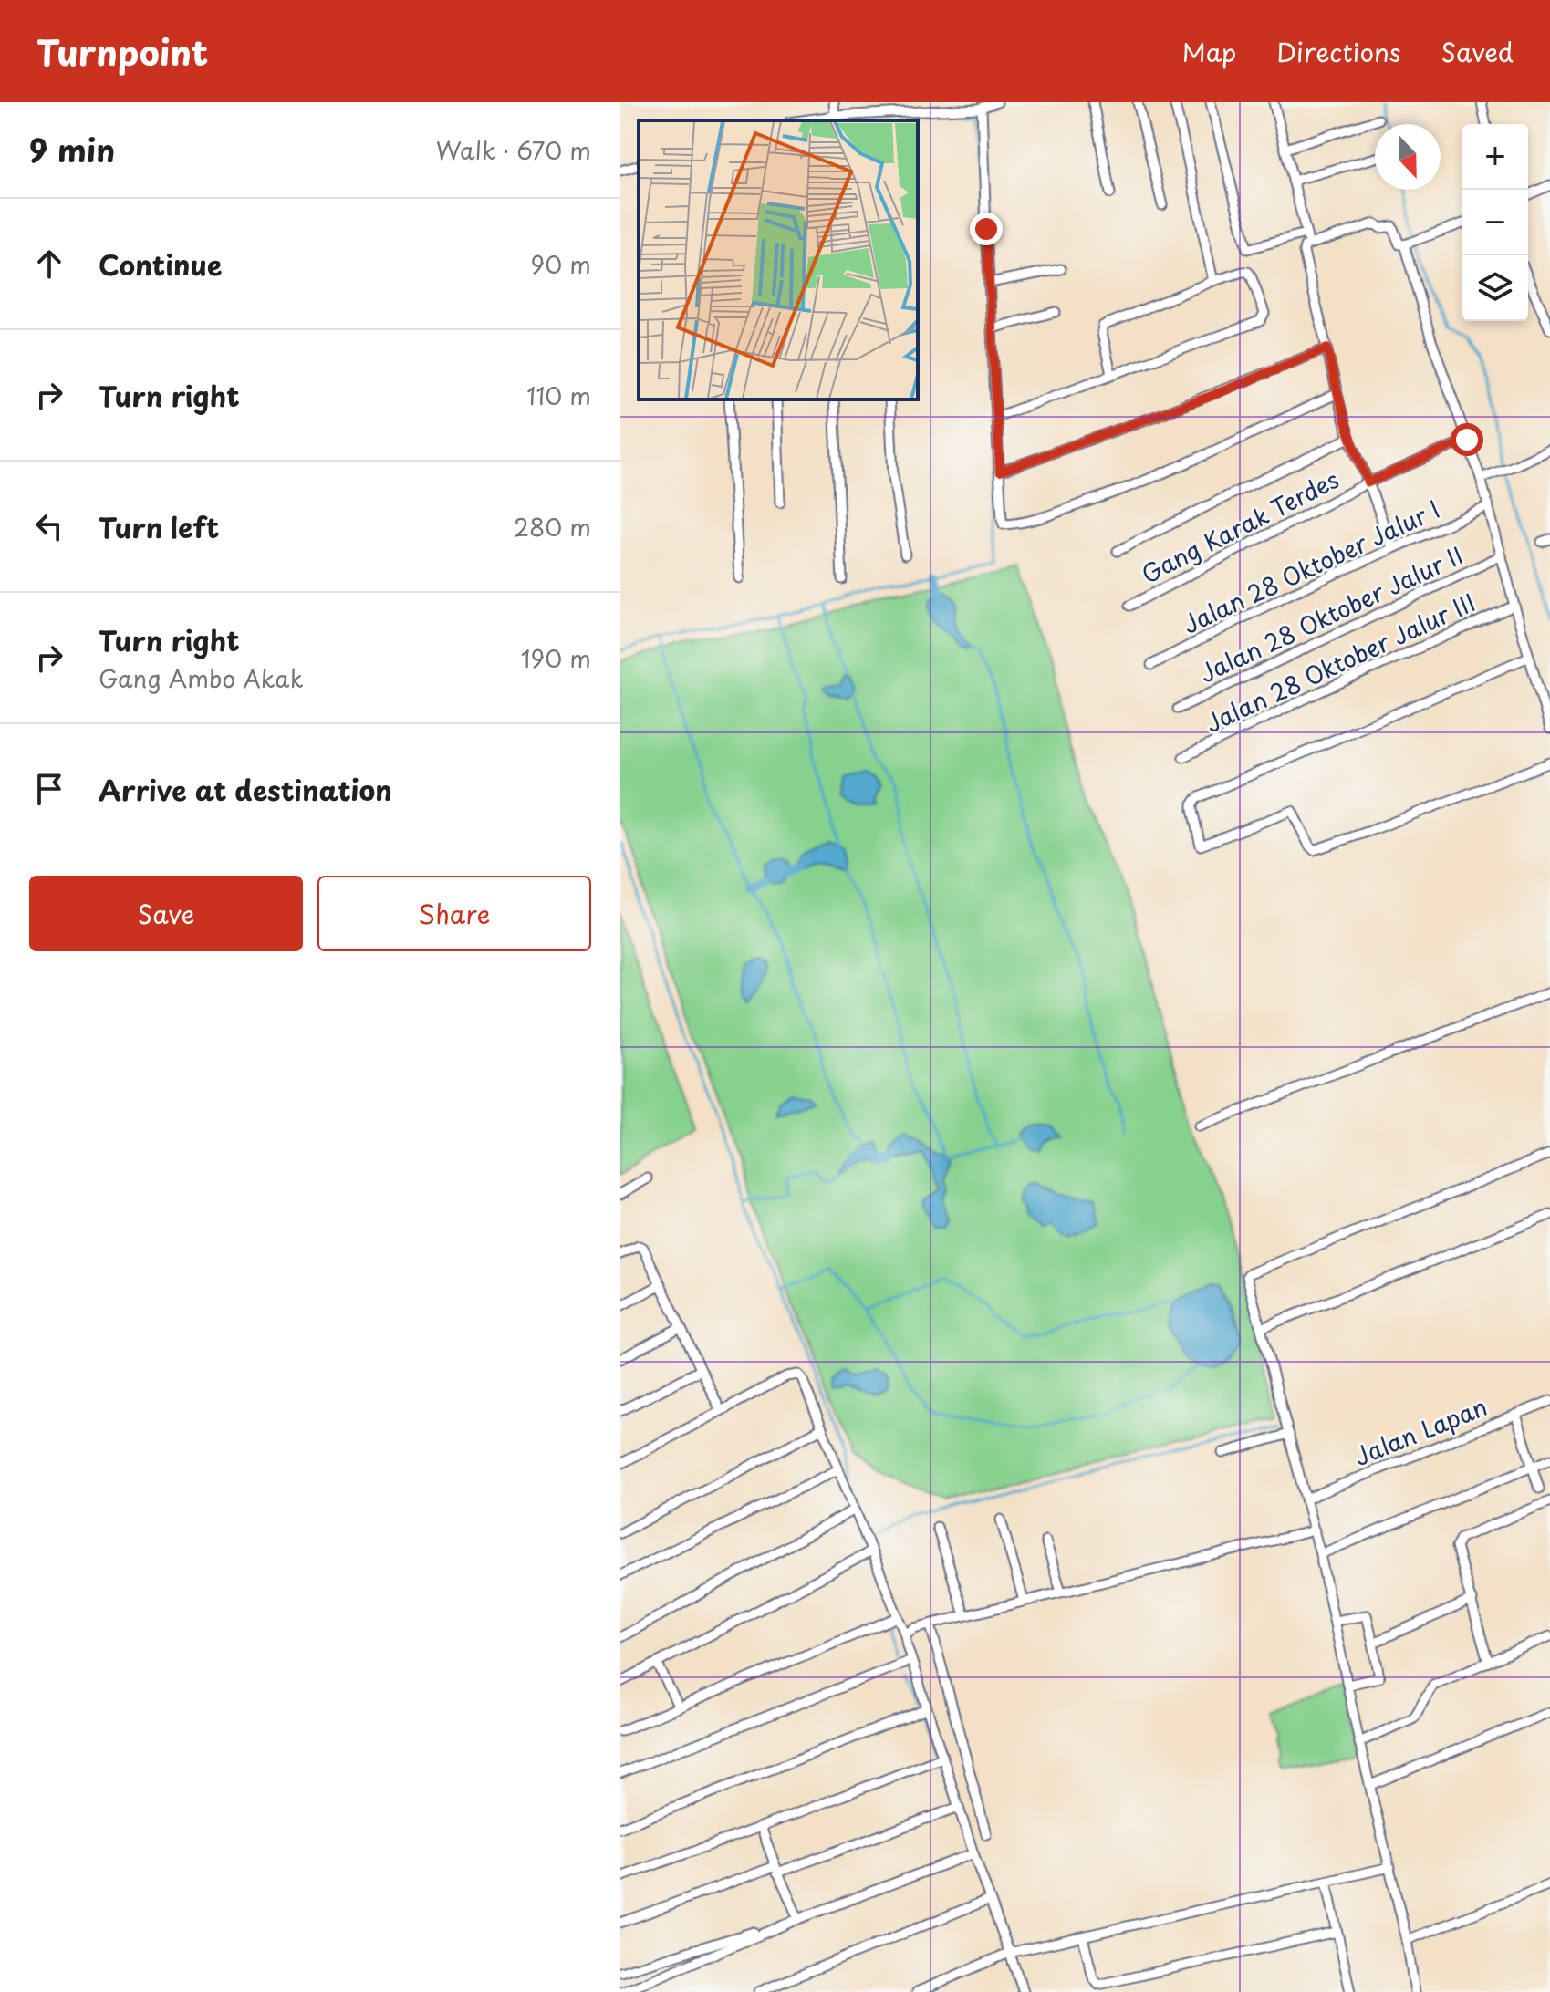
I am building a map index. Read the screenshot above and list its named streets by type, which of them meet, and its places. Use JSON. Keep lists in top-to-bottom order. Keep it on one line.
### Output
{"streets":{"street":["Gang Karak Terdes","Jalan 28 Oktober Jalur I","Jalan 28 Oktober Jalur II","Jalan 28 Oktober Jalur III","Jalan Lapan"]},"north":"bottom","page":{"header":"Turnpoint","nav":["Map","Directions","Saved"],"heading":["9 min","Walk · 670 m"],"map_buttons":["+","−"],"list":[["Continue","90 m"],["Turn right","110 m"],["Turn left","280 m"],["Turn right","Gang Ambo Akak","190 m"],"Arrive at destination"],"buttons":["Save","Share"]}}
